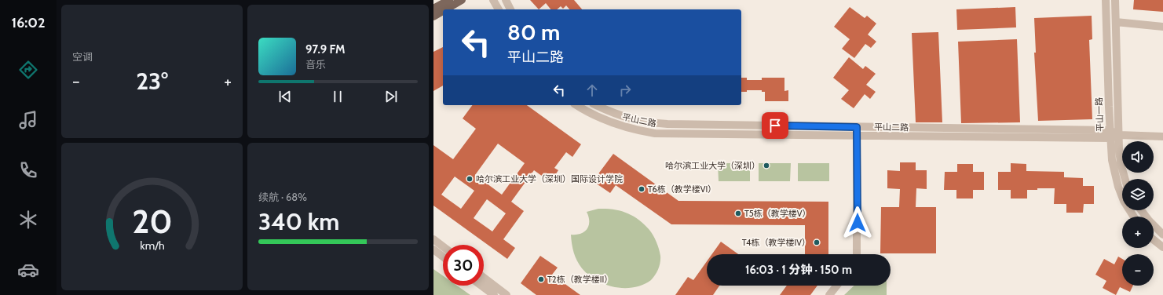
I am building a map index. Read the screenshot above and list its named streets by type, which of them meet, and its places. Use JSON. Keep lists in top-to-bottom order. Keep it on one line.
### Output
{"streets":{"street":["平山一路","平山二路"]},"crossings":[["平山一路","平山二路"]],"places":["哈尔滨工业大学（深圳）","哈尔滨工业大学（深圳）国际设计学院","T6栋（教学楼VI）","T5栋（教学楼V）","T4栋（教学楼IV）","T2栋（教学楼II）"],"page":{"tabs":"16:02","tile":["空调",["续航 · 68%","340 km"]],"turn":["80 m","平山二路"],"song":["97.9 FM","音乐"],"heat":["−","23°","+"],"map_buttons":["+","−"],"limit":"30","trip":"16:03 · 1 分钟 · 150 m","gauge":["20","km/h"]}}
